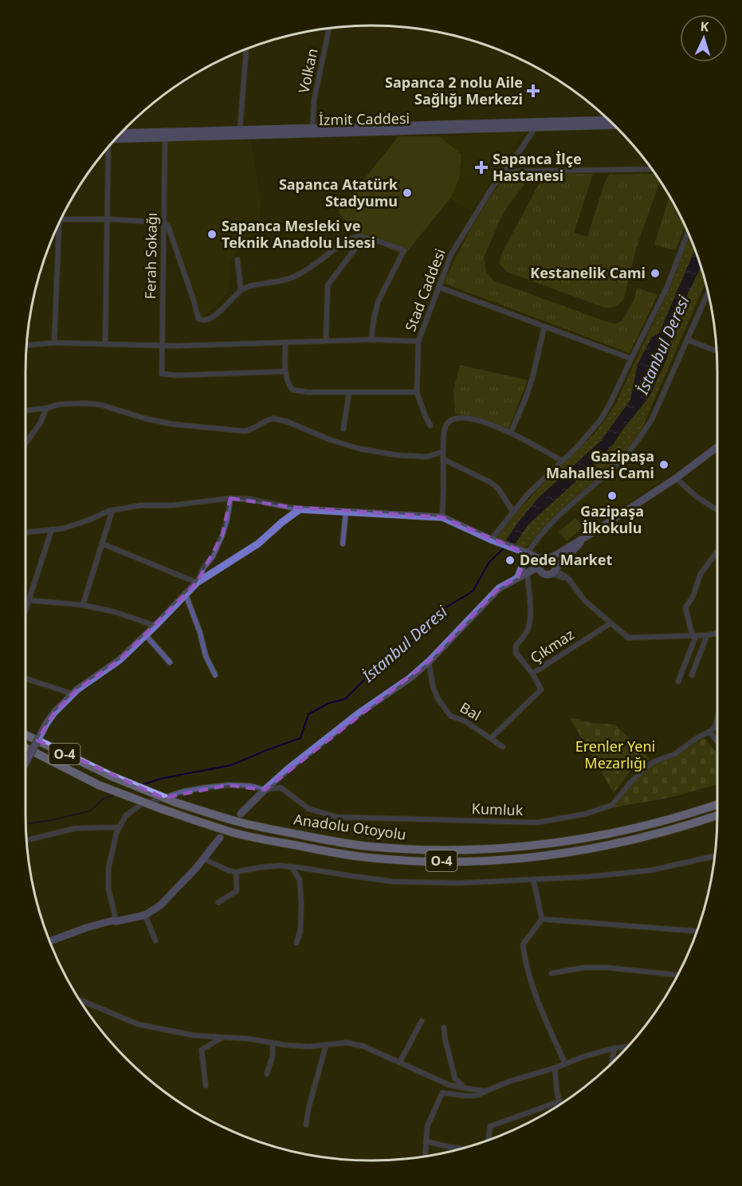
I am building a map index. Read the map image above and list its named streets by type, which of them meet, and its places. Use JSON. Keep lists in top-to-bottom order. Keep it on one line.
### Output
{"streets":{"highway":["O-4","Anadolu Otoyolu"],"street":["Volkan","İzmit Caddesi","Ferah Sokağı","Stad Caddesi","Çıkmaz","Bal","Kumluk"]},"crossings":[["Volkan","İzmit Caddesi"],["İzmit Caddesi","Ferah Sokağı"],["İzmit Caddesi","Stad Caddesi"],["Çıkmaz","Bal"]],"water":["İstanbul Deresi"],"parks":["Erenler Yeni Mezarlığı"],"places":{"health":["Sapanca 2 nolu Aile Sağlığı Merkezi","Sapanca İlçe Hastanesi"],"other":["Sapanca Atatürk Stadyumu","Sapanca Mesleki ve Teknik Anadolu Lisesi","Kestanelik Cami","Gazipaşa Mahallesi Cami","Gazipaşa İlkokulu","Dede Market"]},"north":"top"}
